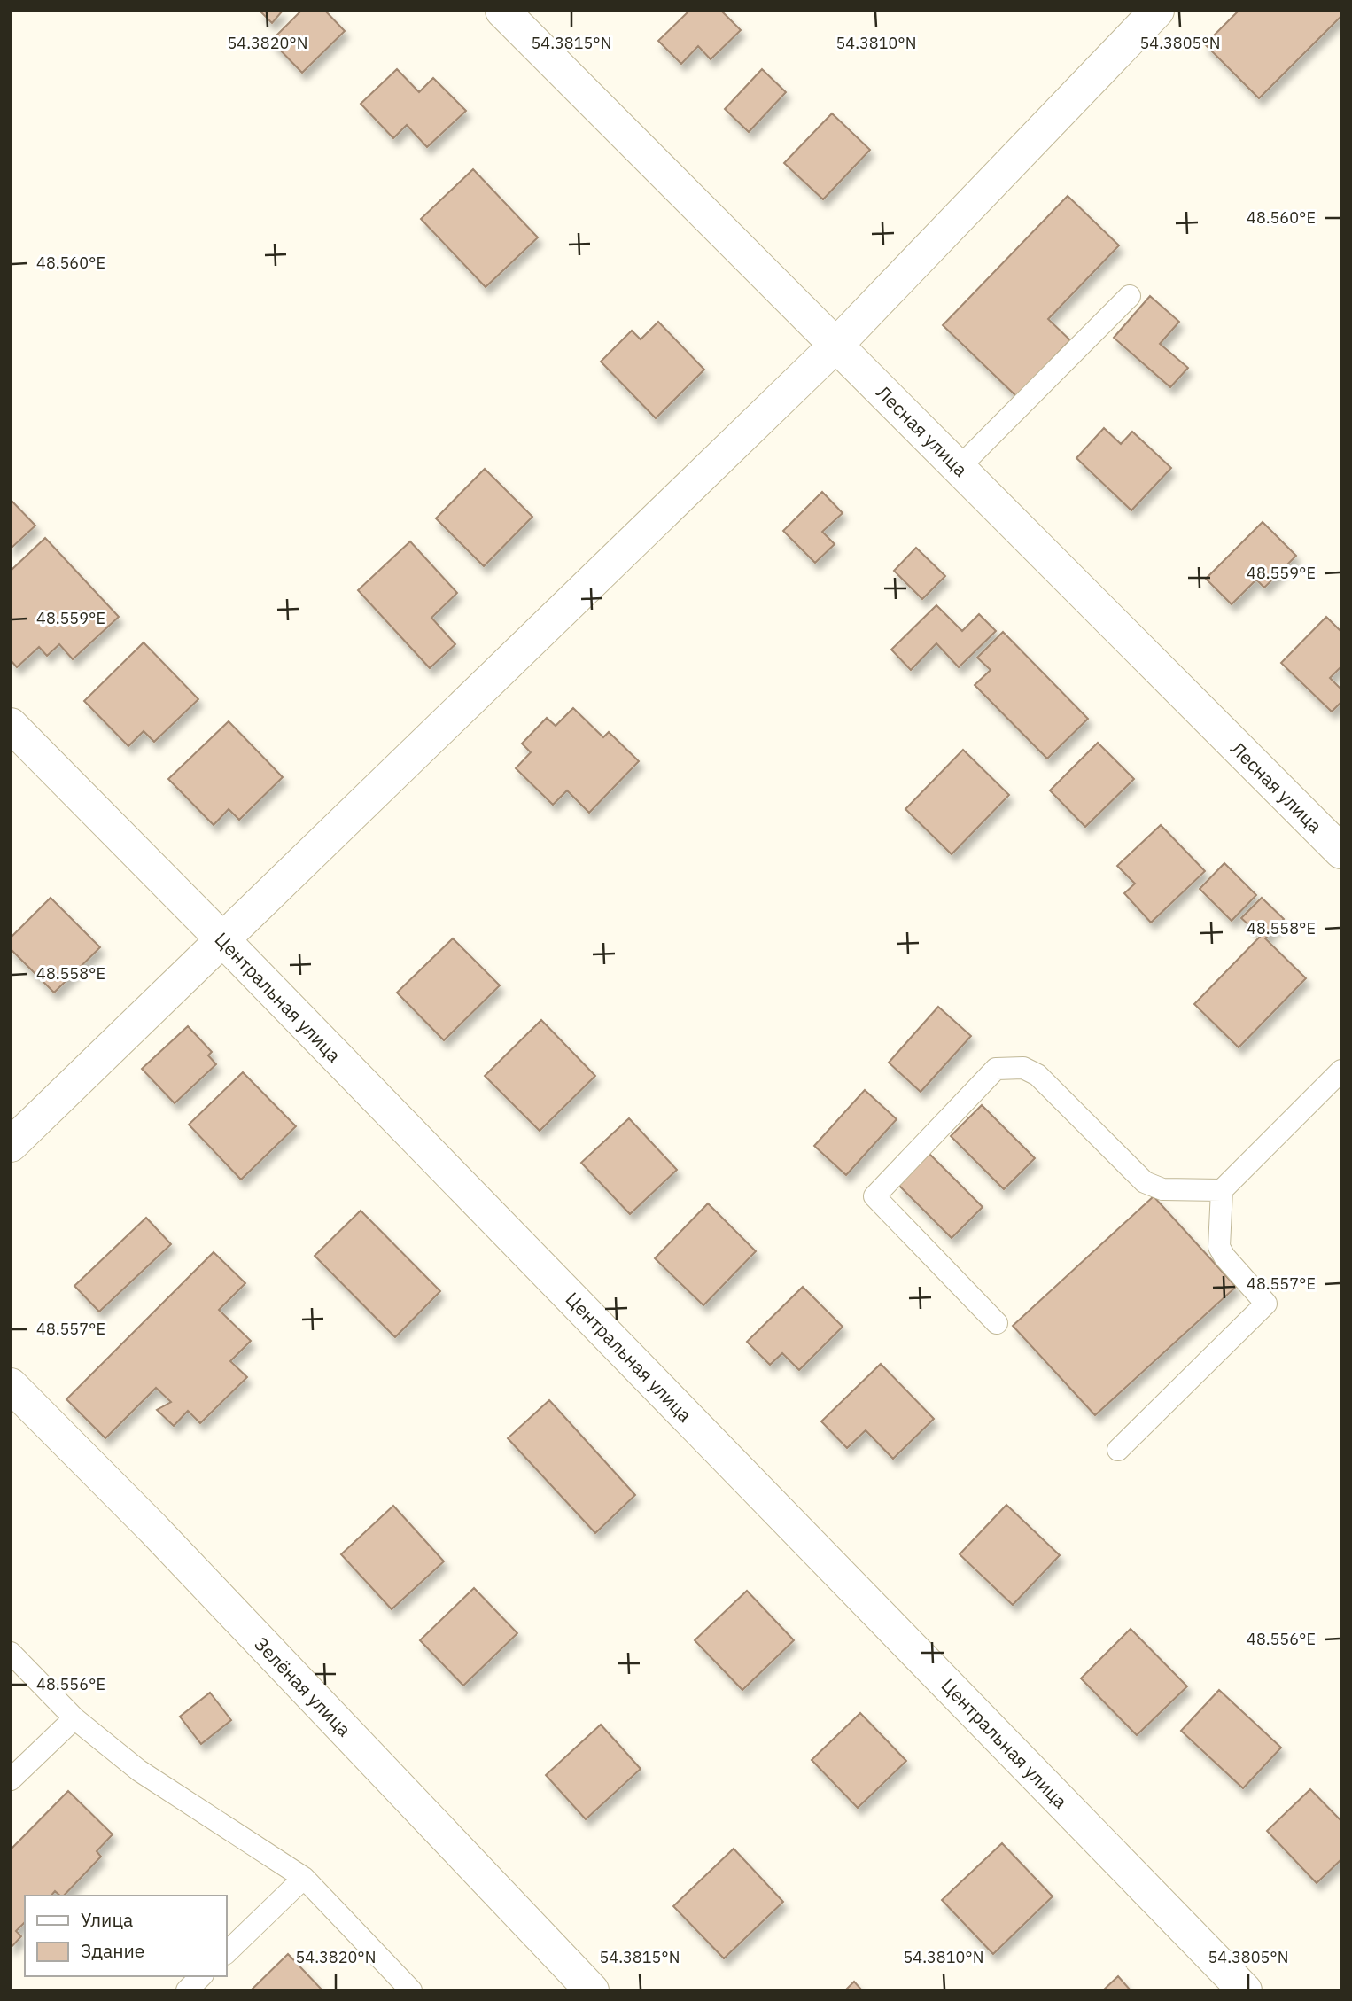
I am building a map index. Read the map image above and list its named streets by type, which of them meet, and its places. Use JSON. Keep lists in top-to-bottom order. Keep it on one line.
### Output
{"streets":{"street":["Лесная улица","Центральная улица","Зелёная улица"]},"legend":["Улица","Здание"],"coordinates":["54.3820°N","54.3815°N","54.3810°N","54.3805°N","48.560°E","48.559°E","48.558°E","48.557°E","48.556°E"]}
